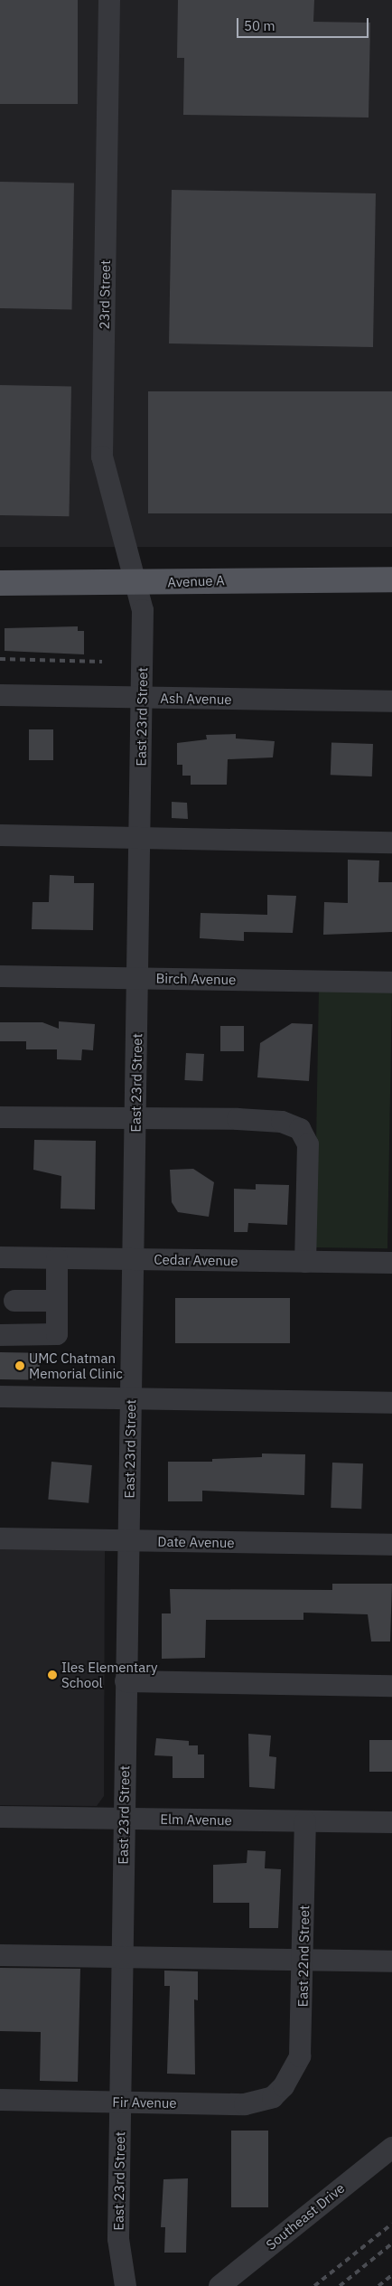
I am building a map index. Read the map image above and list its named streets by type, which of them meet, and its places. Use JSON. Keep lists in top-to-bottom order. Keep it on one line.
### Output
{"streets":{"main road":["Avenue A"],"street":["23rd Street","Ash Avenue","East 23rd Street","Birch Avenue","Cedar Avenue","Date Avenue","Elm Avenue","East 22nd Street","Fir Avenue","Southeast Drive"]},"crossings":[["23rd Street","Avenue A"],["23rd Street","East 23rd Street"],["Avenue A","East 23rd Street"],["Ash Avenue","East 23rd Street"],["East 23rd Street","Birch Avenue"],["East 23rd Street","Cedar Avenue"],["East 23rd Street","Date Avenue"],["East 23rd Street","Elm Avenue"],["East 23rd Street","Fir Avenue"],["Elm Avenue","East 22nd Street"],["East 22nd Street","Fir Avenue"]],"places":["UMC Chatman Memorial Clinic","Iles Elementary School"],"scale_bar":"50 m"}
